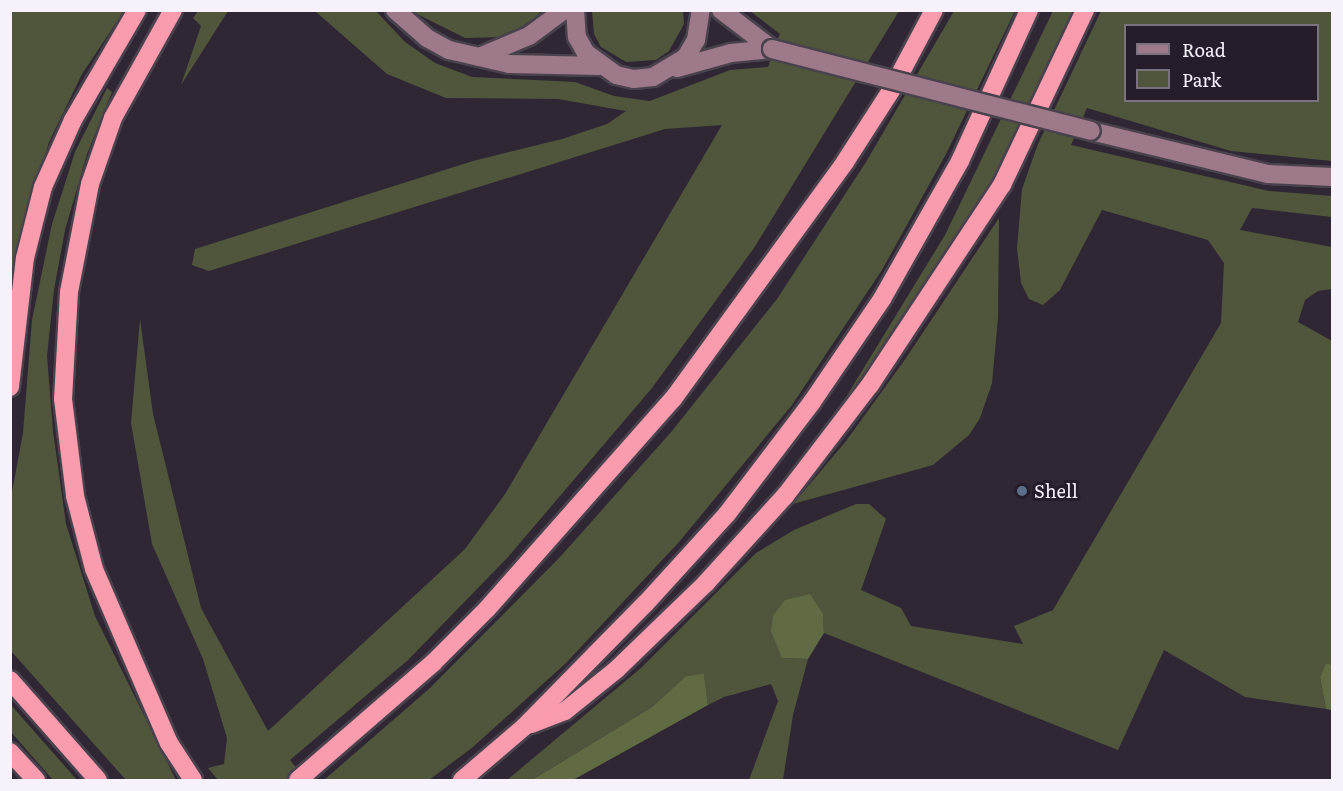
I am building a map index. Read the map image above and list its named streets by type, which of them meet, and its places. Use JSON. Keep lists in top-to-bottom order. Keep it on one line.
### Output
{"places":["Shell"],"legend":["Road","Park"]}
